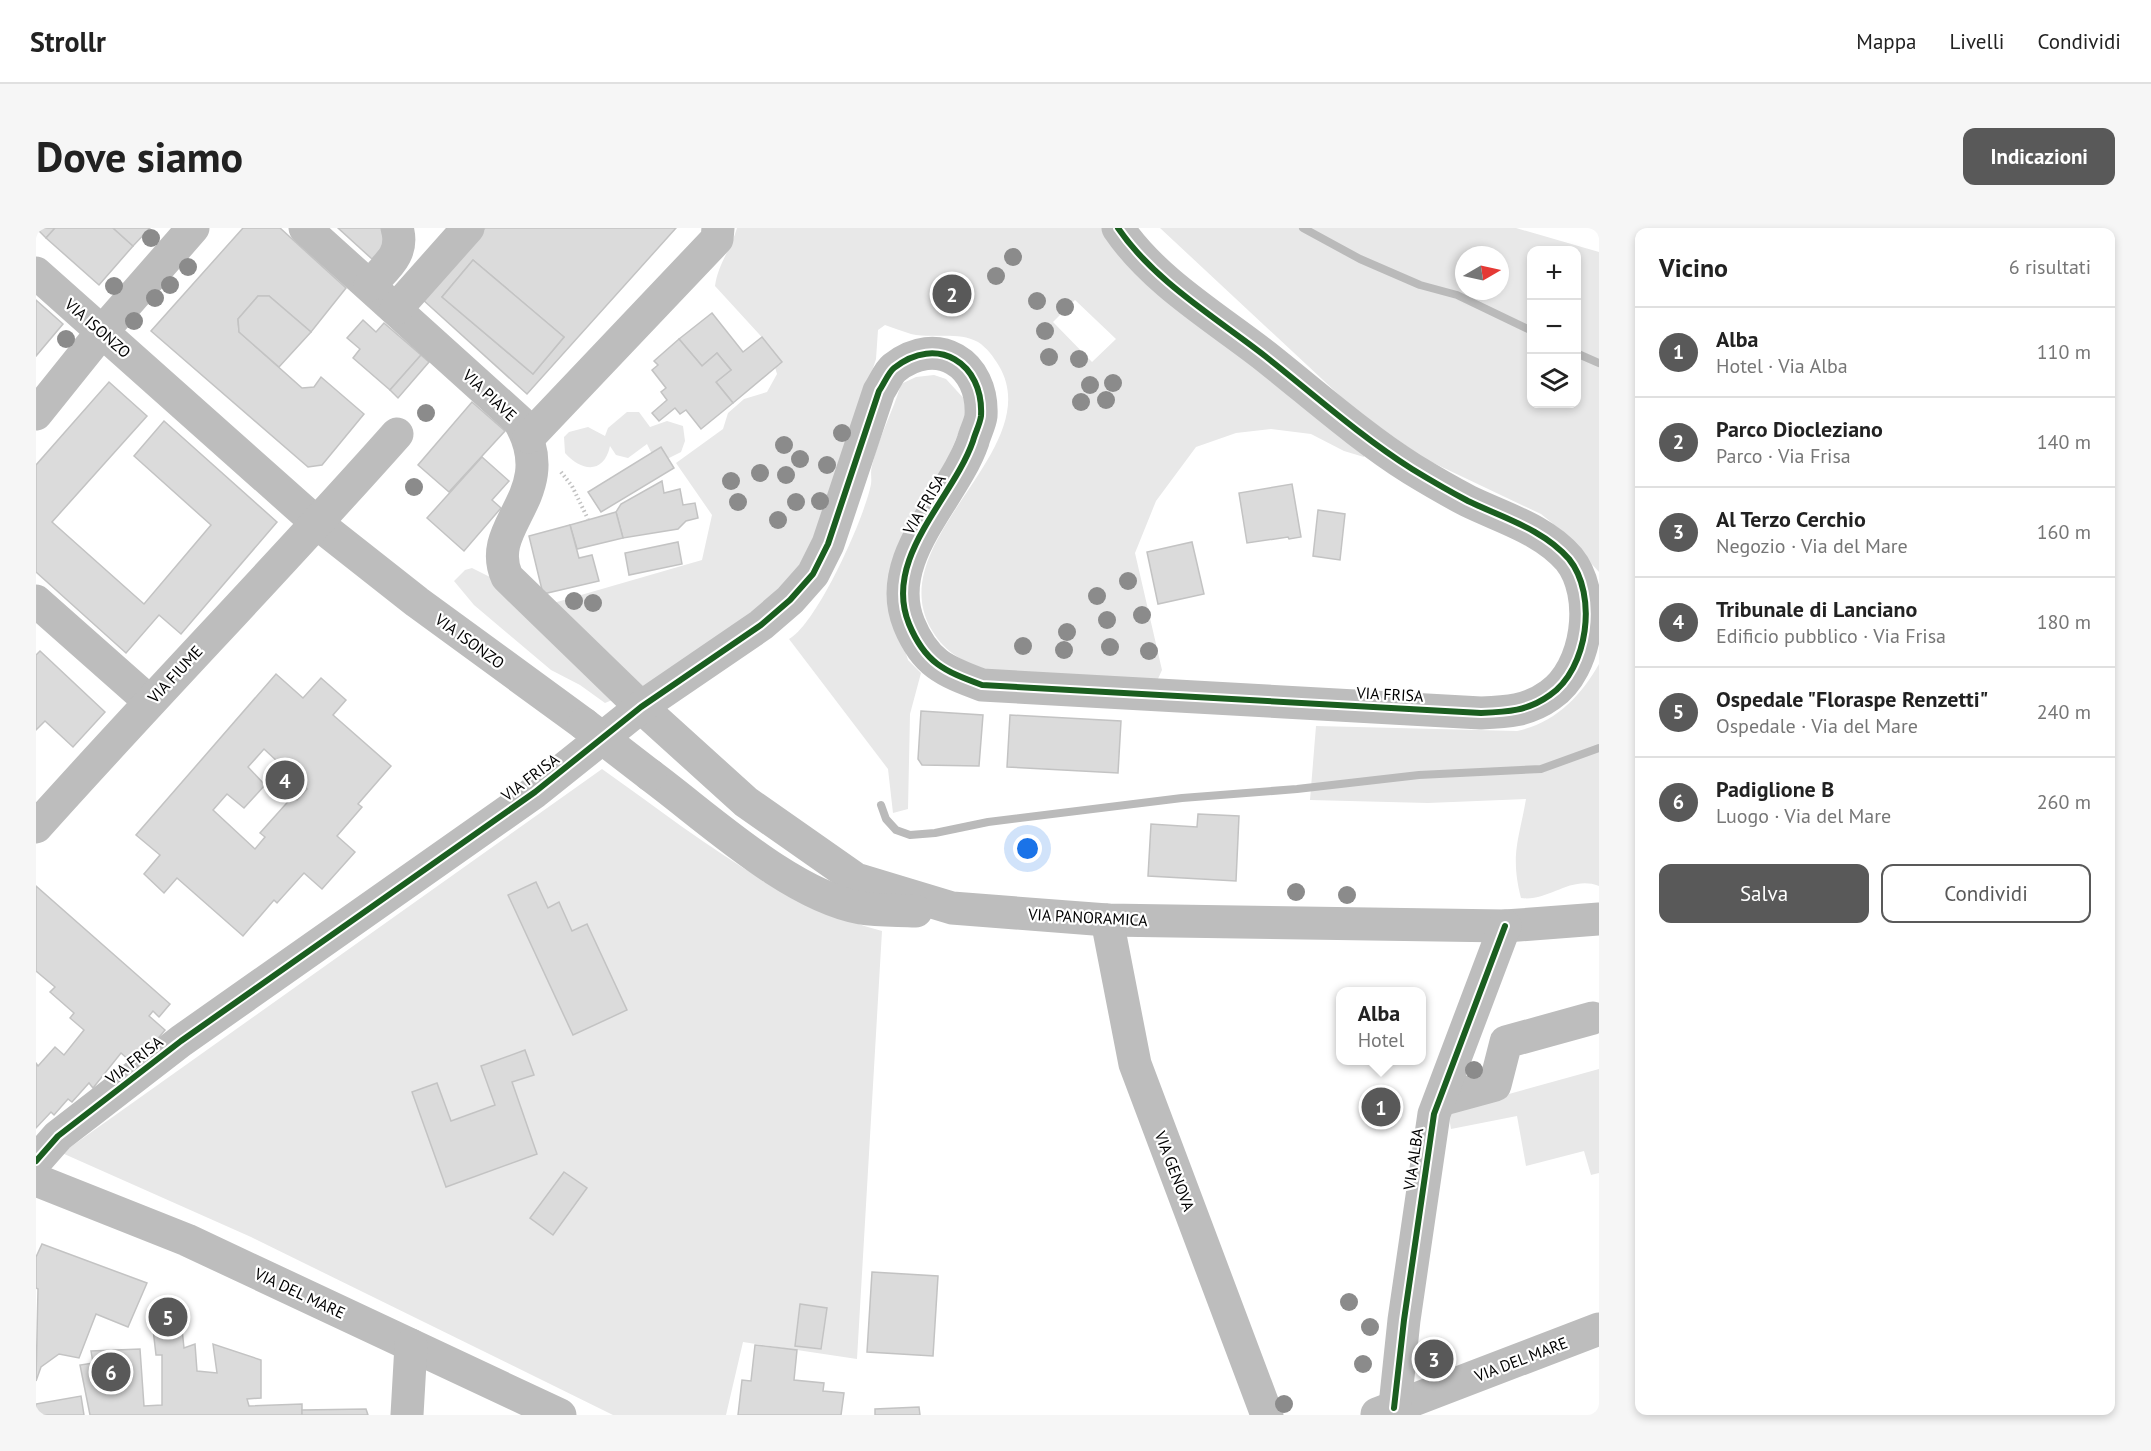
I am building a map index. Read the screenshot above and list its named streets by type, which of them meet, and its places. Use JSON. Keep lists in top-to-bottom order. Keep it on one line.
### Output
{"streets":{"street":["VIA ISONZO","VIA PIAVE","VIA FRISA","VIA FIUME","VIA PANORAMICA","VIA ALBA","VIA GENOVA","VIA DEL MARE"]},"crossings":[["VIA ISONZO","VIA FIUME"],["VIA ISONZO","VIA PANORAMICA"],["VIA FRISA","VIA PANORAMICA"],["VIA PANORAMICA","VIA ALBA"],["VIA PANORAMICA","VIA GENOVA"],["VIA ALBA","VIA DEL MARE"]],"north":"right","page":{"header":"Strollr","nav":["Mappa","Livelli","Condividi"],"buttons":["Indicazioni",["Salva","Condividi"]],"title":"Dove siamo","heading":["Vicino","6 risultati"],"map_buttons":["+","−"],"pins":["2","4","1","5","3","6"],"list":[{"mark":"1","name":"Alba","note":"Hotel · Via Alba","value":"110 m"},{"mark":"2","name":"Parco Diocleziano","note":"Parco · Via Frisa","value":"140 m"},{"mark":"3","name":"Al Terzo Cerchio","note":"Negozio · Via del Mare","value":"160 m"},{"mark":"4","name":"Tribunale di Lanciano","note":"Edificio pubblico · Via Frisa","value":"180 m"},{"mark":"5","name":"Ospedale \"Floraspe Renzetti\"","note":"Ospedale · Via del Mare","value":"240 m"},{"mark":"6","name":"Padiglione B","note":"Luogo · Via del Mare","value":"260 m"}],"popup":["Alba","Hotel"]}}
